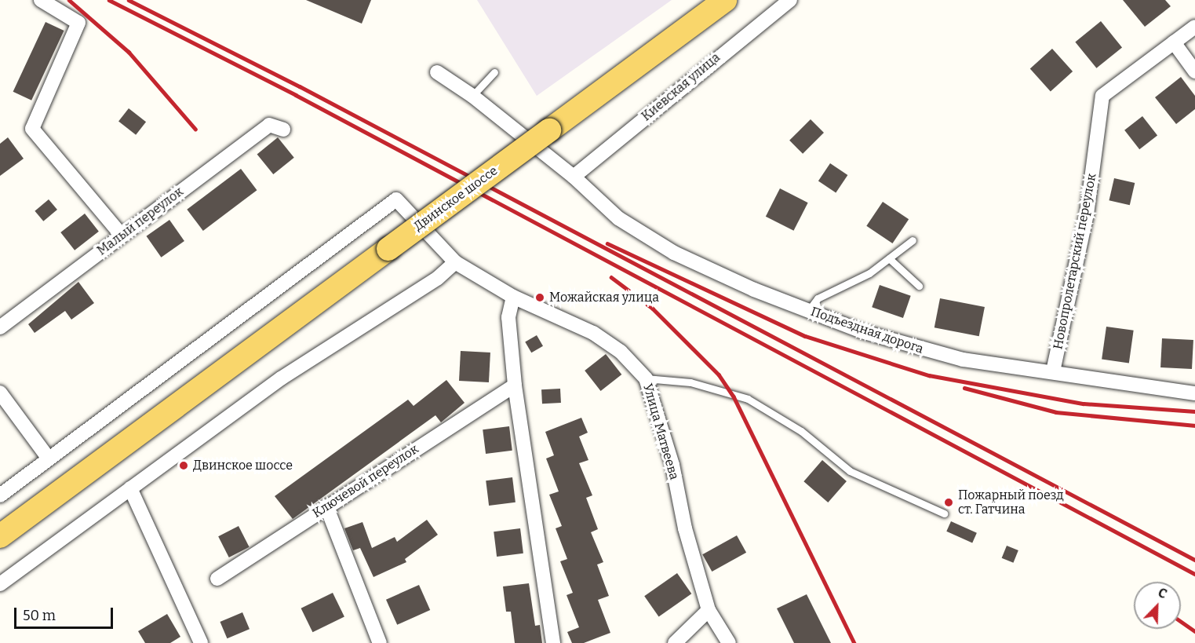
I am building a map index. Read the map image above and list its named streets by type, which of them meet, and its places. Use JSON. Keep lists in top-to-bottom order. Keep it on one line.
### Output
{"streets":{"main road":["Двинское шоссе"],"street":["Киевская улица","Малый переулок","Новопролетарский переулок","Подъездная дорога","Улица Матвеева","Ключевой переулок"]},"crossings":[["Киевская улица","Подъездная дорога"],["Новопролетарский переулок","Подъездная дорога"]],"places":["Можайская улица","Двинское шоссе","Пожарный поезд ст. Гатчина"],"scale_bar":"50 m","north":"top right"}
